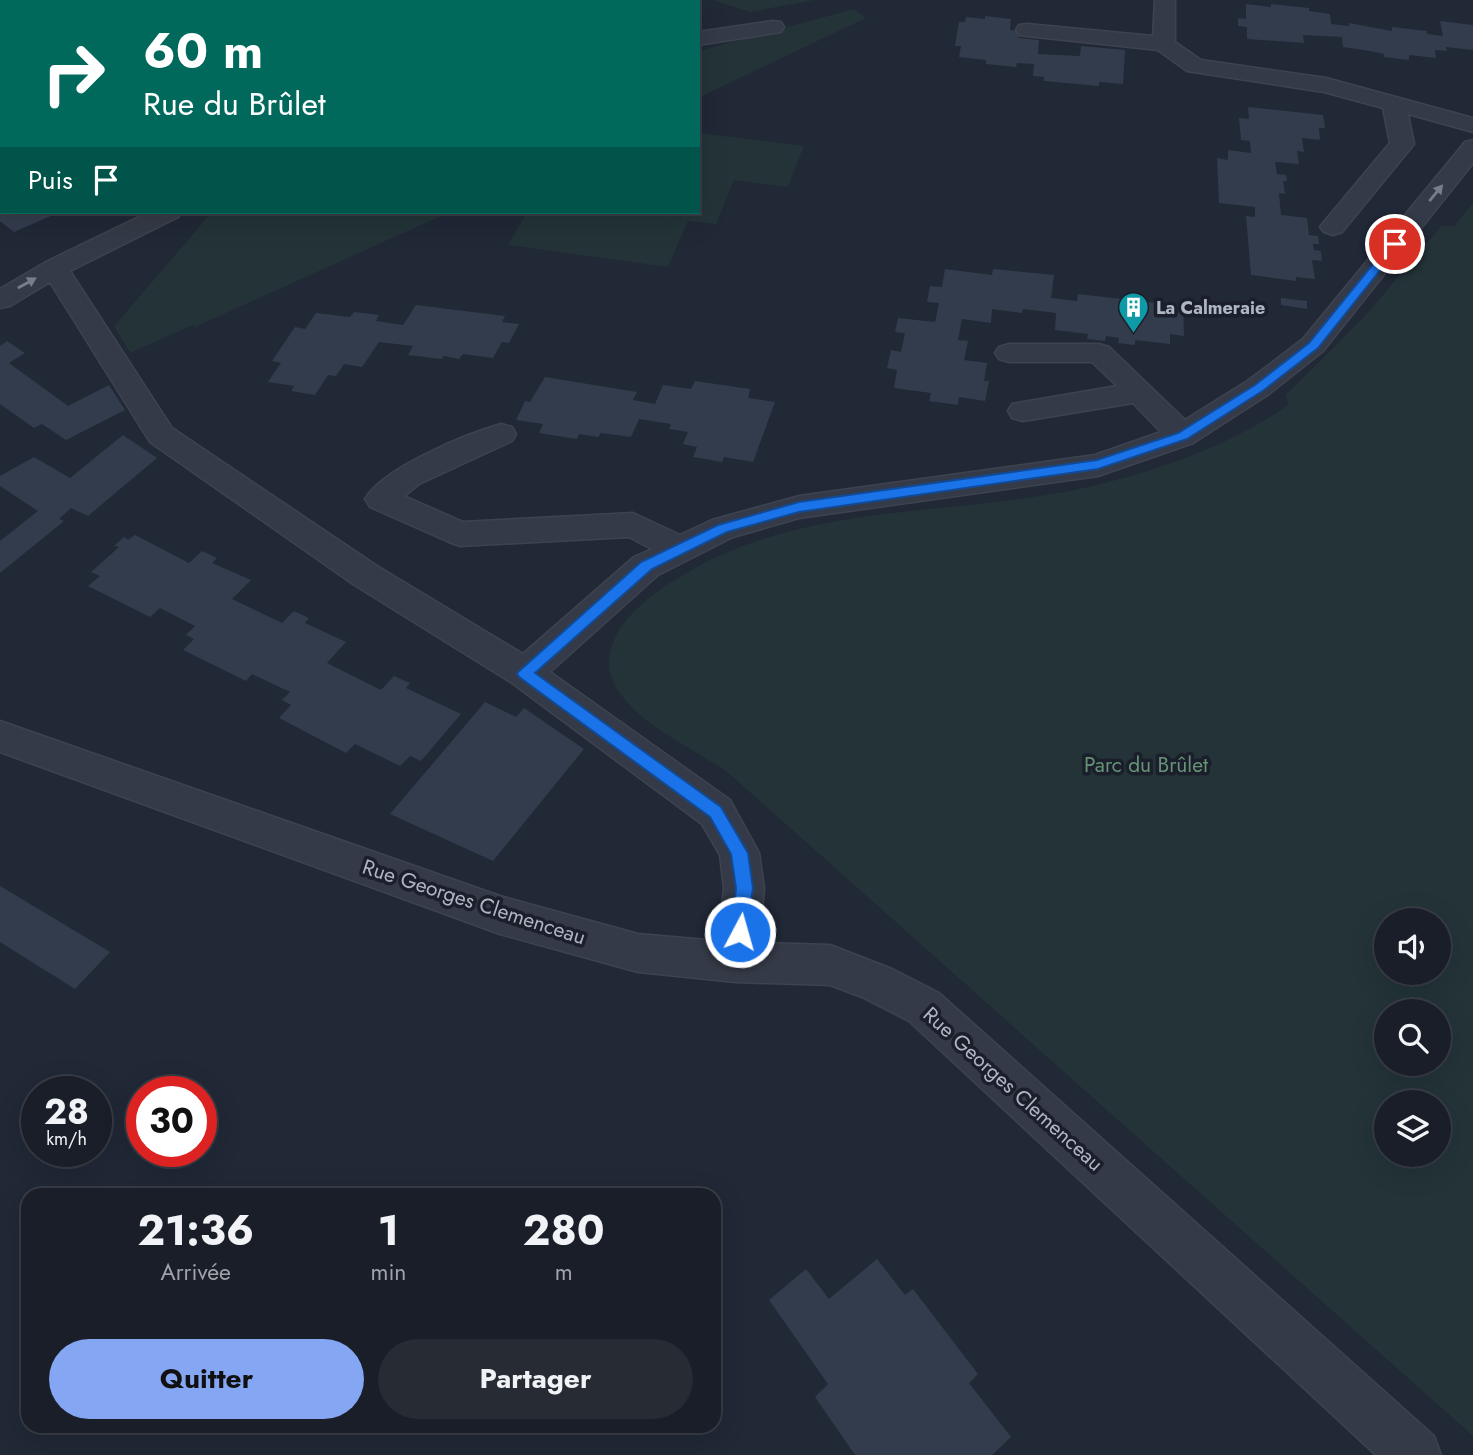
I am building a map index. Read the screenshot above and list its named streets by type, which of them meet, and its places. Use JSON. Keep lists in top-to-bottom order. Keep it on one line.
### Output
{"streets":{"street":["Rue Georges Clemenceau"]},"parks":["Parc du Brûlet"],"places":{"building":["La Calmeraie"]},"page":{"turn":["60 m","Rue du Brûlet"],"then":"Puis","speed":"28 km/h","limit":"30","eta":["21:36","Arrivée","1","min","280","m"],"buttons":["Quitter","Partager"]}}
